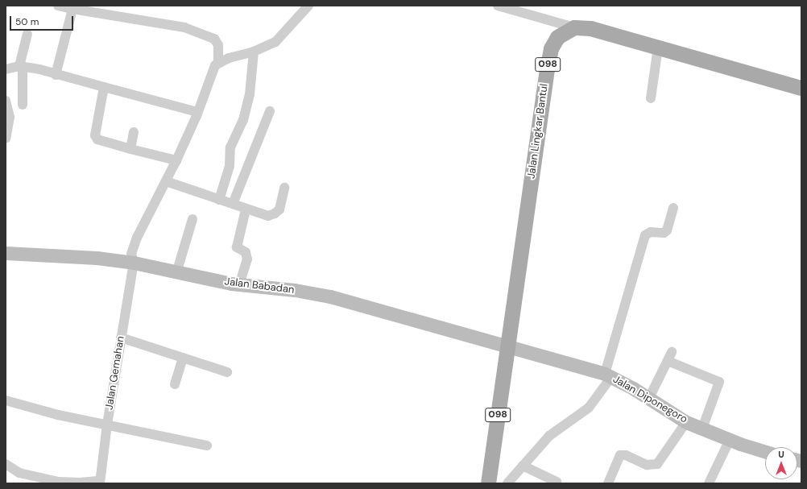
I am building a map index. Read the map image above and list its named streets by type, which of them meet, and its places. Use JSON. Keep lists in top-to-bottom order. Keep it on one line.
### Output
{"streets":{"main road":["098","Jalan Lingkar Bantul","Jalan Babadan","Jalan Diponegoro"],"street":["Jalan Gemahan"]},"crossings":[["098","Jalan Lingkar Bantul"],["098","Jalan Babadan"],["098","Jalan Diponegoro"],["Jalan Lingkar Bantul","Jalan Babadan"],["Jalan Lingkar Bantul","Jalan Diponegoro"],["Jalan Babadan","Jalan Gemahan"],["Jalan Babadan","Jalan Diponegoro"]],"scale_bar":"50 m","north":"top"}
